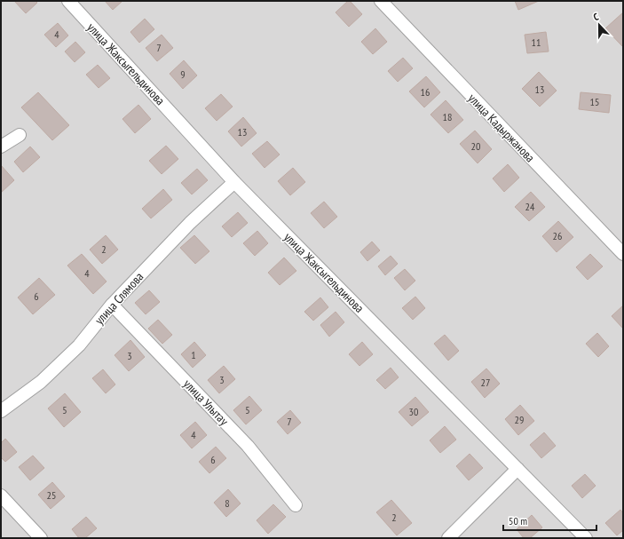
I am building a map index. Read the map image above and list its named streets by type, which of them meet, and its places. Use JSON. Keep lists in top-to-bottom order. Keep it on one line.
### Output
{"streets":{"street":["улица Жаксыгельдинова","улица Кадыржанова","улица Слямова","улица Улытау"]},"crossings":[["улица Жаксыгельдинова","улица Слямова"],["улица Слямова","улица Улытау"]],"house_numbers":["4","11","7","9","13","16","15","18","13","20","24","26","2","4","6","1","3","3","27","5","5","30","29","7","4","6","25","8","2"],"scale_bar":"50 m","north":"top"}
